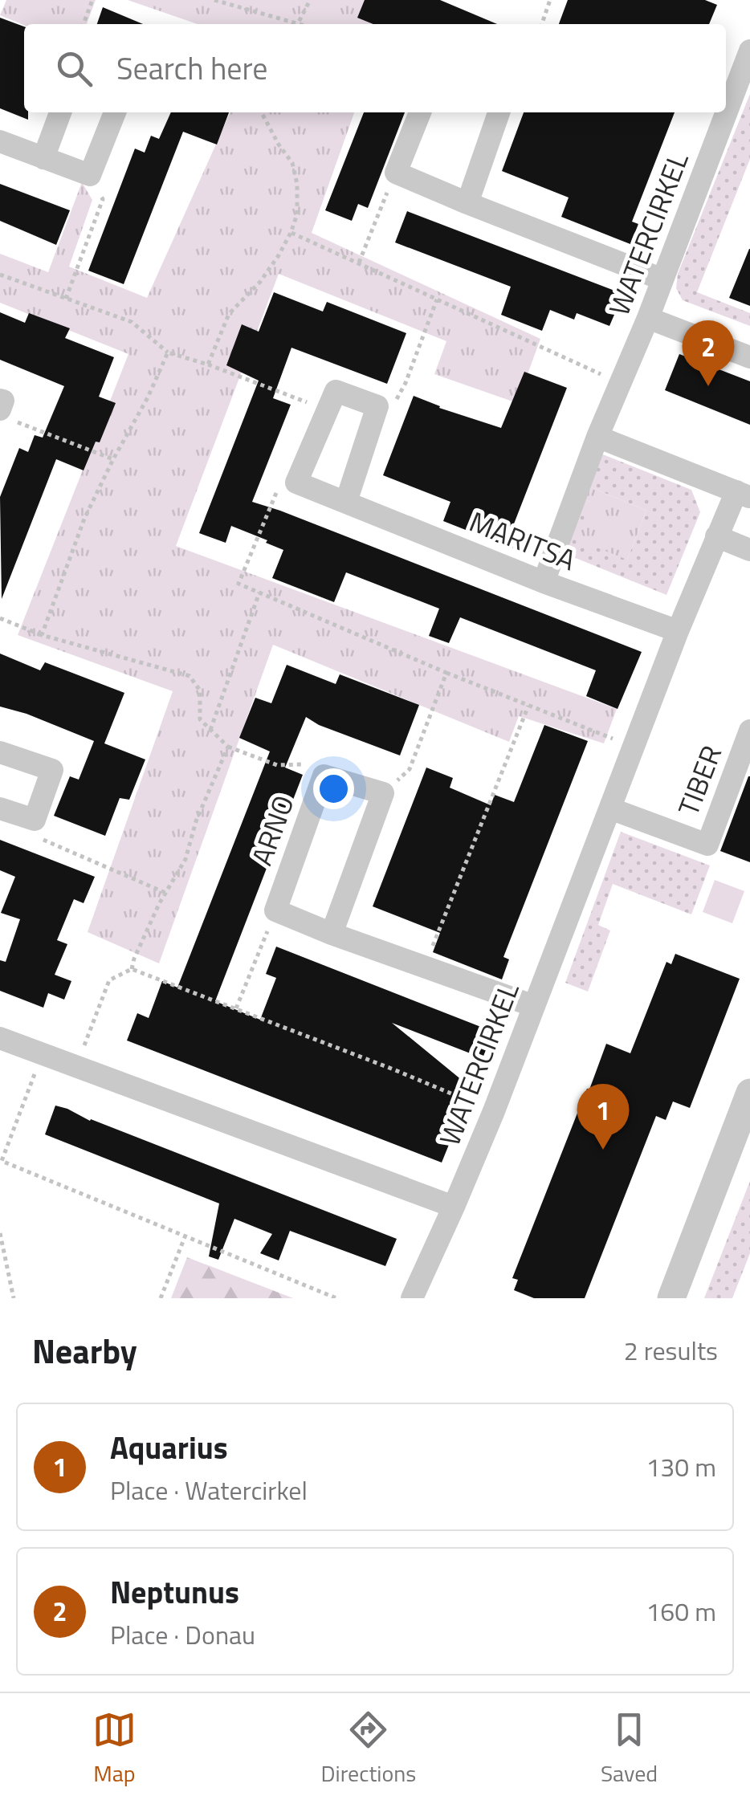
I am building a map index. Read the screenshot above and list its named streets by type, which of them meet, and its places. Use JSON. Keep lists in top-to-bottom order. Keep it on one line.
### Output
{"streets":{"street":["WATERCIRKEL","MARITSA","TIBER","ARNO"]},"crossings":[["WATERCIRKEL","MARITSA"],["WATERCIRKEL","TIBER"],["WATERCIRKEL","ARNO"]],"page":{"search":"Search here","pins":["2","1"],"heading":["Nearby","2 results"],"list":[{"mark":"1","name":"Aquarius","note":"Place · Watercirkel","value":"130 m"},{"mark":"2","name":"Neptunus","note":"Place · Donau","value":"160 m"}],"nav":["Map","Directions","Saved"]}}
